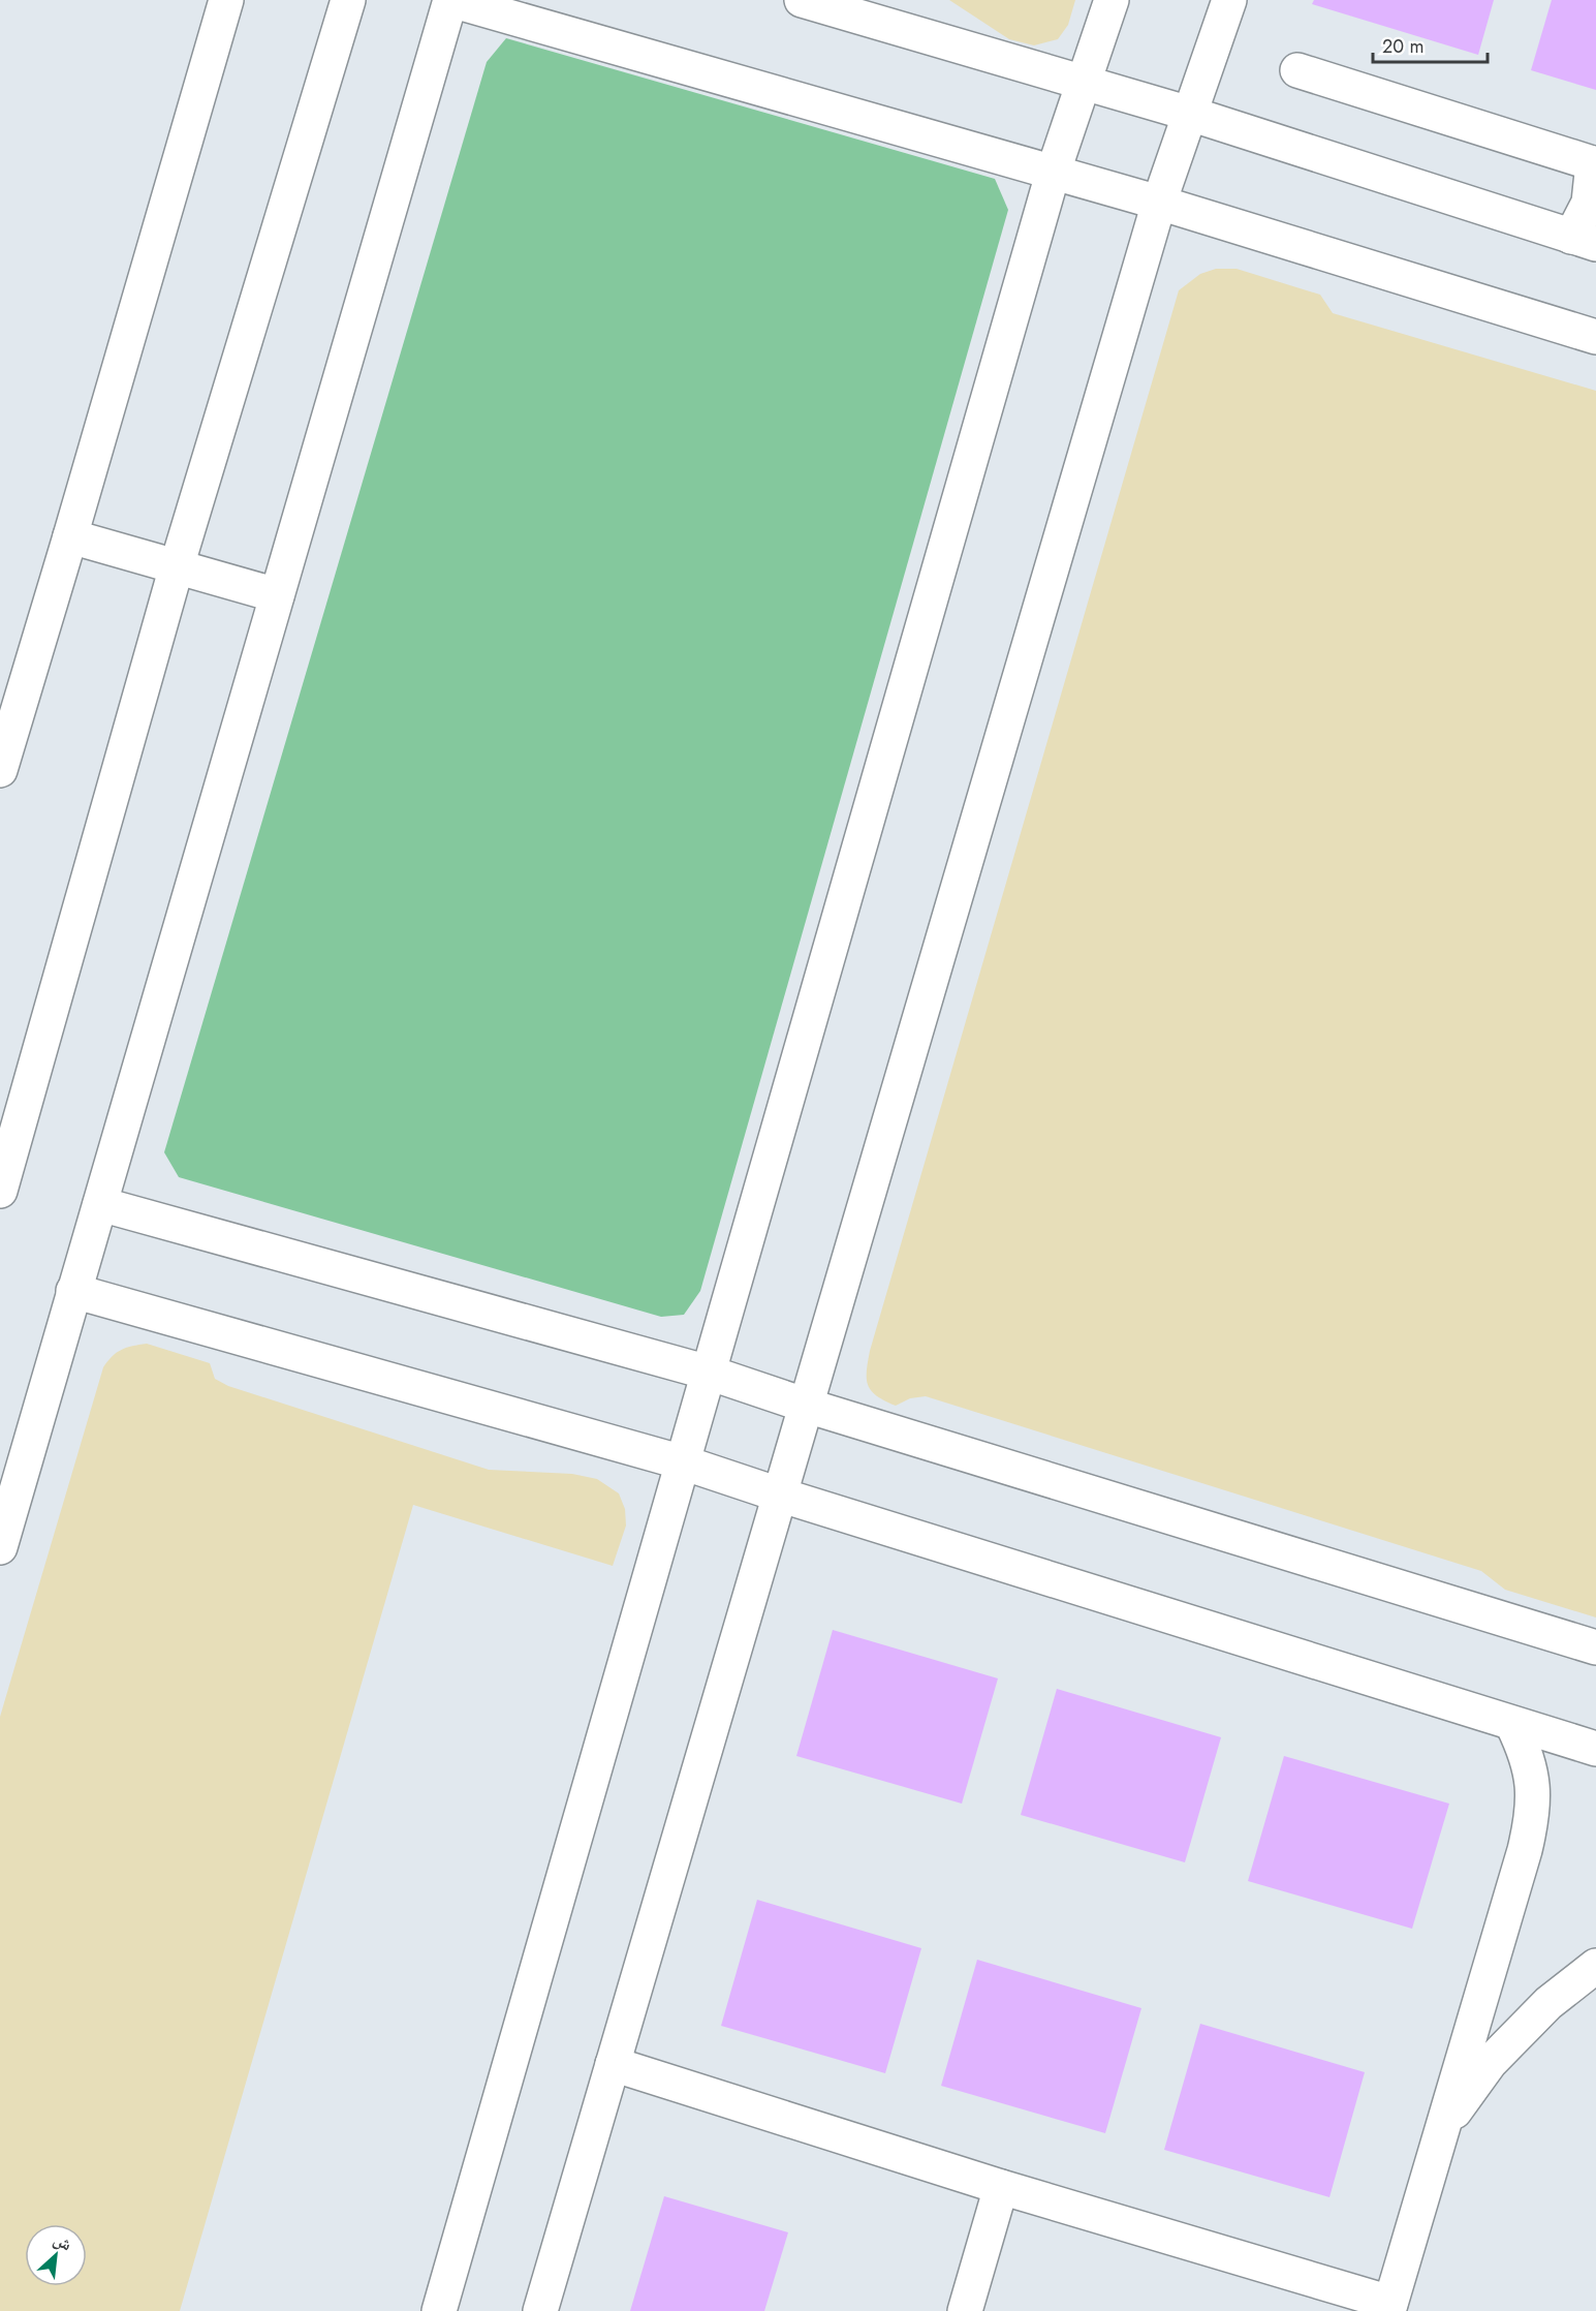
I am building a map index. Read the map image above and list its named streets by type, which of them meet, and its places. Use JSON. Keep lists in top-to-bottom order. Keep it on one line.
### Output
{"scale_bar":"20 m","north":"top right"}
